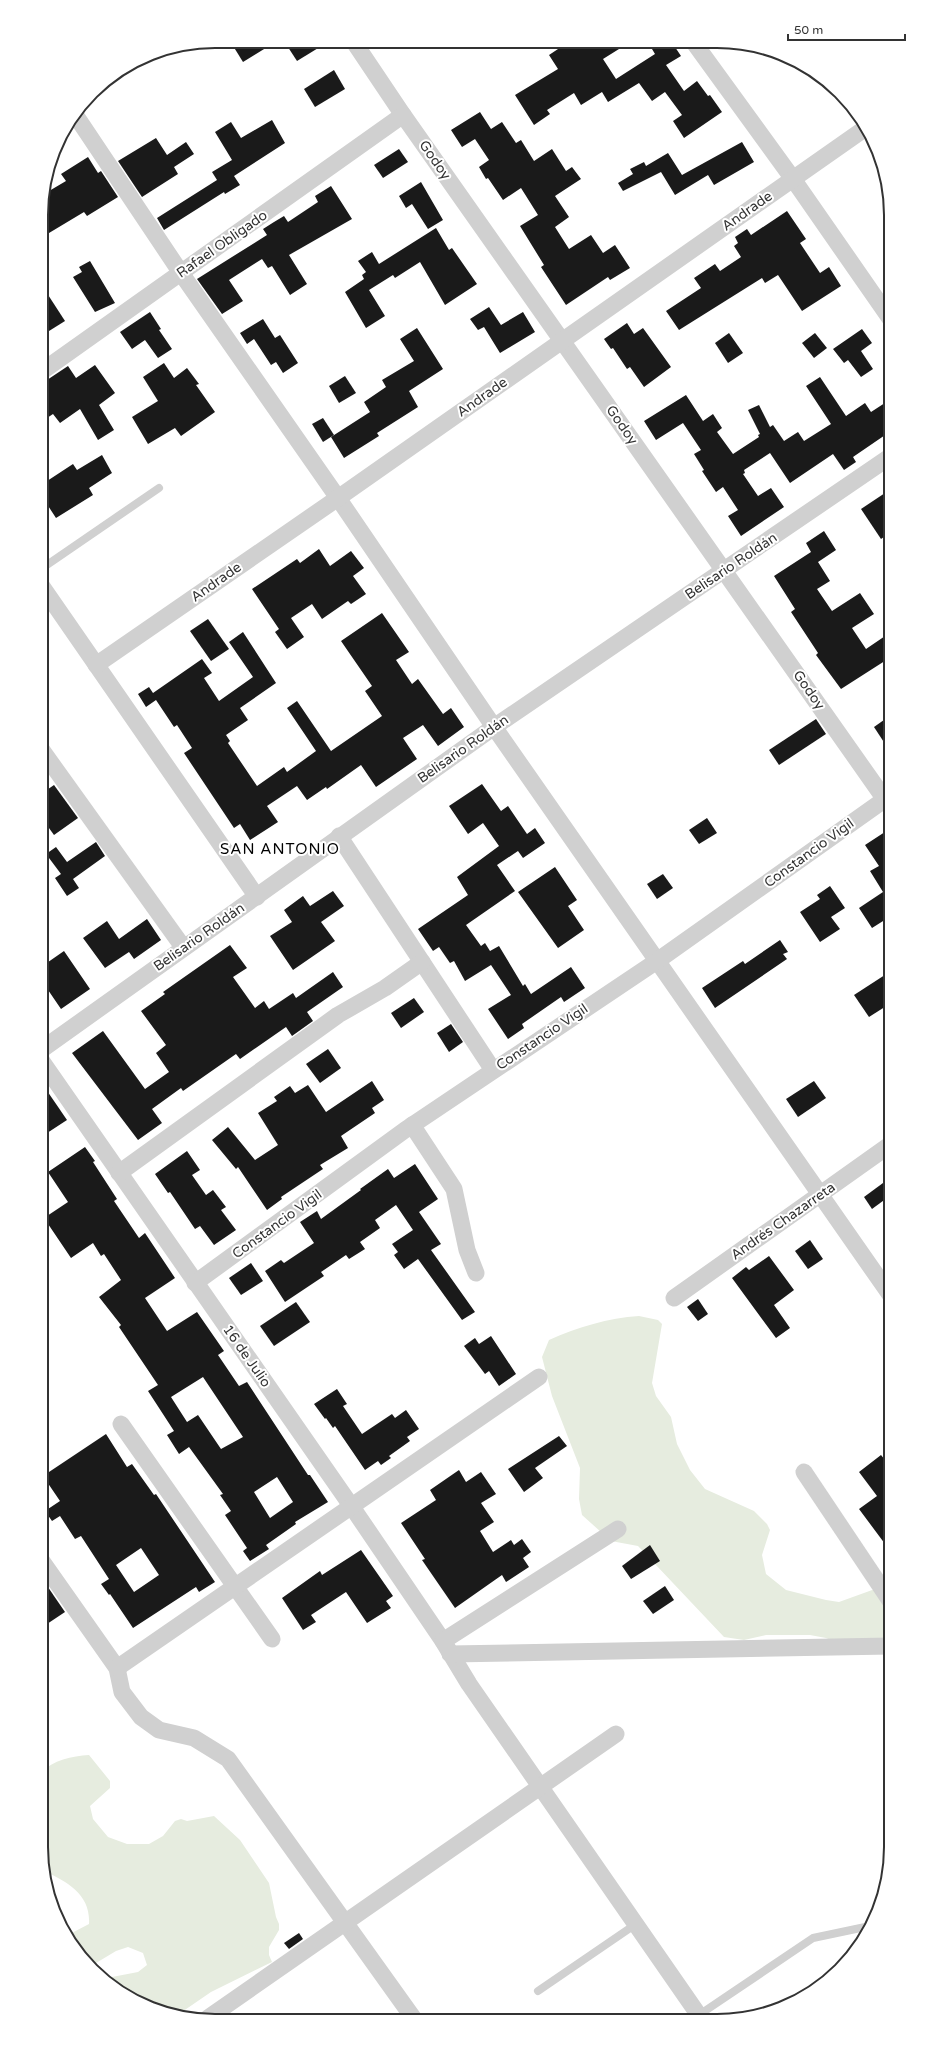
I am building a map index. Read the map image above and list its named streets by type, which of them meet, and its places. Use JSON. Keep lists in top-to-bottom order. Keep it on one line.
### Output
{"streets":{"street":["Godoy","Andrade","Rafael Obligado","Belisario Roldán","Constancio Vigil","Andrés Chazarreta","16 de Julio"]},"crossings":[["Godoy","Andrade"],["Godoy","Rafael Obligado"],["Godoy","Belisario Roldán"],["Constancio Vigil","16 de Julio"]],"districts":["SAN ANTONIO"],"scale_bar":"50 m"}
